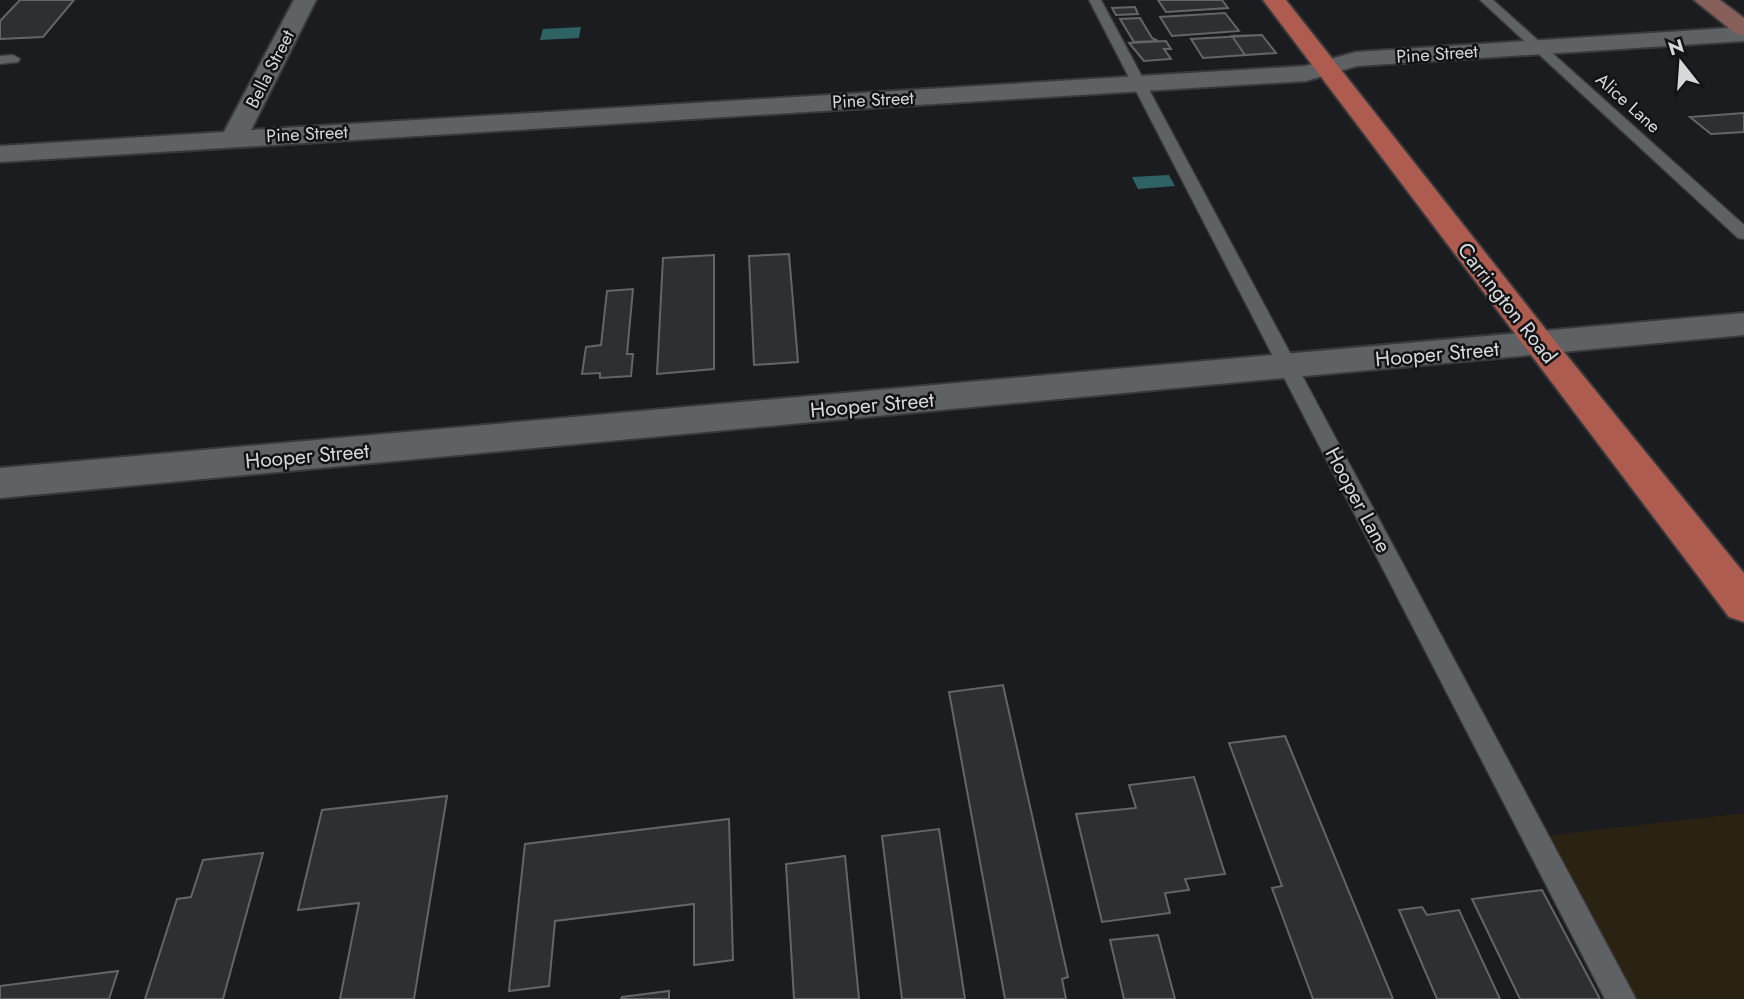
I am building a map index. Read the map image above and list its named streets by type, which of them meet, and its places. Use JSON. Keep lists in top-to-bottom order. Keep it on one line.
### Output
{"streets":{"main road":["Carrington Road"],"street":["Pine Street","Bella Street","Hooper Street"],"lane":["Alice Lane","Hooper Lane"]},"crossings":[["Pine Street","Bella Street"],["Pine Street","Alice Lane"],["Pine Street","Carrington Road"],["Pine Street","Hooper Lane"],["Carrington Road","Hooper Street"],["Hooper Street","Hooper Lane"]],"north":"top"}
